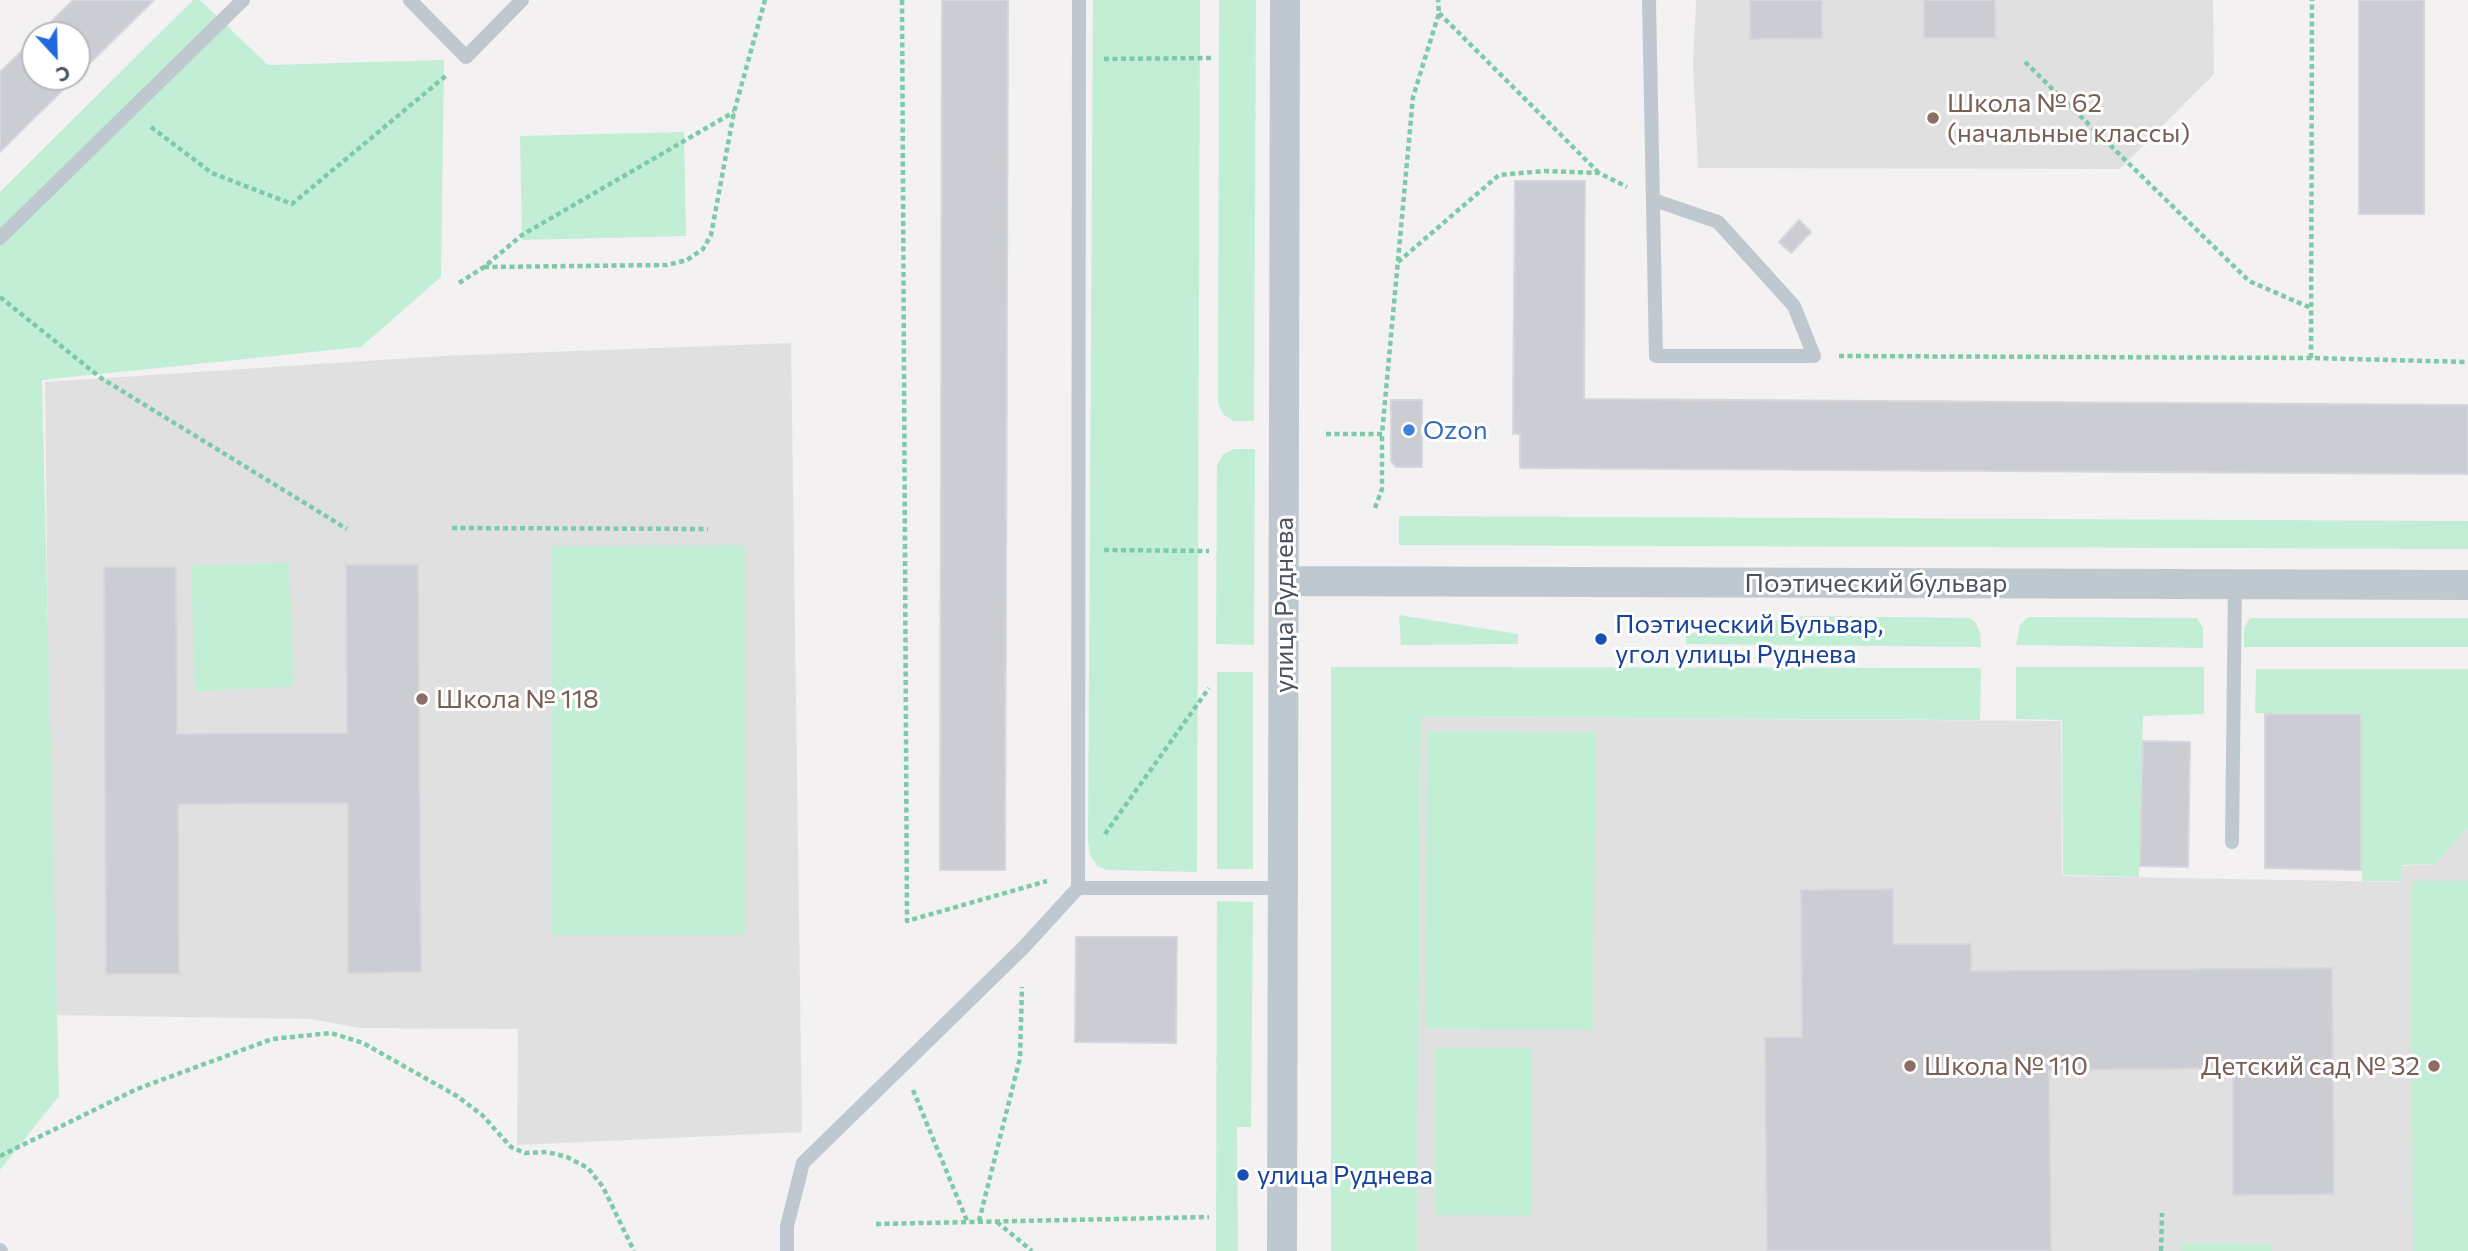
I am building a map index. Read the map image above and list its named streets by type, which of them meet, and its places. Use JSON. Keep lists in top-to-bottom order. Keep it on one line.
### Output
{"streets":{"street":["Поэтический бульвар","улица Руднева"]},"crossings":[["Поэтический бульвар","улица Руднева"]],"places":["Школа № 62 (начальные классы)","Ozon","Поэтический Бульвар, угол улицы Руднева","Школа № 118","Школа № 110","Детский сад № 32","улица Руднева"],"north":"bottom"}
